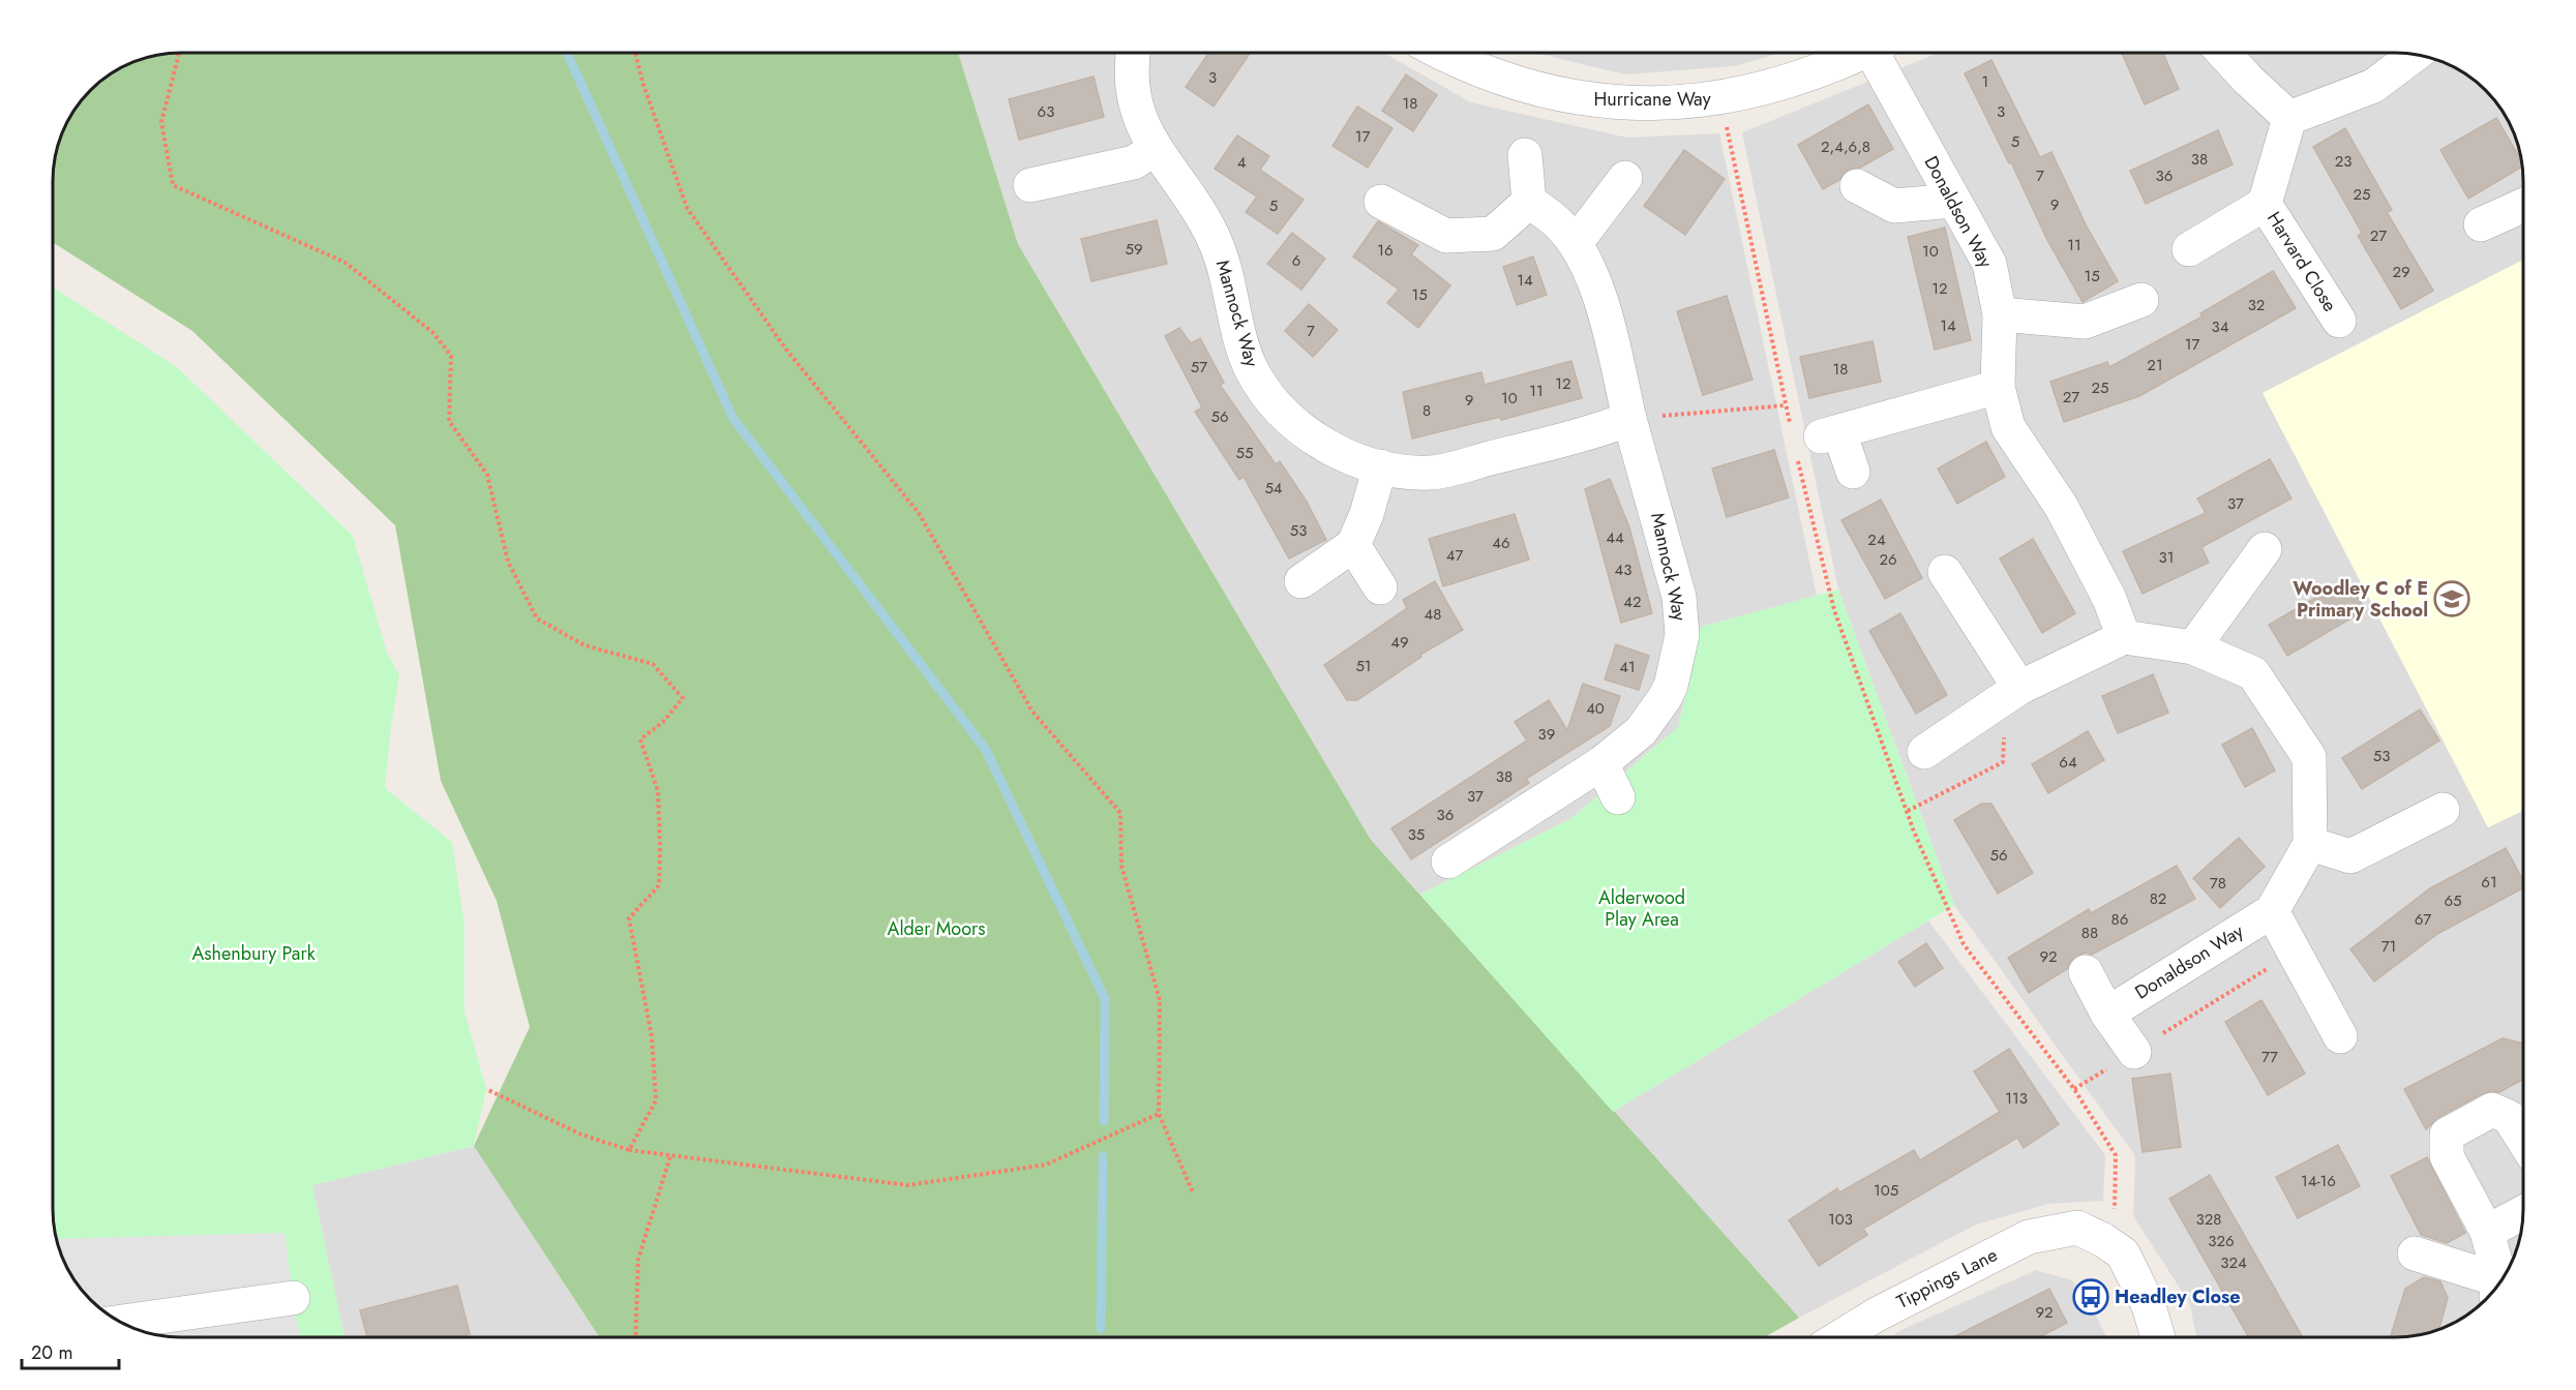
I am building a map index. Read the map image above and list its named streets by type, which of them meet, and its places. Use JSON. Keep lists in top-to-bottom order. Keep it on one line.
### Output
{"streets":{"street":["Hurricane Way","Donaldson Way","Harvard Close","Mannock Way","Tippings Lane"]},"parks":["Alderwood Play Area","Alder Moors","Ashenbury Park"],"places":{"school or university":["Woodley C of E Primary School"],"bus stop":["Headley Close"]},"house_numbers":["3","1","18","63","3","17","5","2,4,6,8","38","23","4","7","36","25","9","5","27","11","59","16","10","6","29","15","14","12","15","32","14","34","7","17","21","57","18","12","25","11","27","10","9","8","56","55","54","37","53","44","24","46","47","31","26","43","42","48","49","51","41","40","39","53","64","38","37","36","35","56","61","78","82","65","86","67","88","71","92","77","113","14-16","105","103","328","326","324","92"],"scale_bar":"20 m"}
